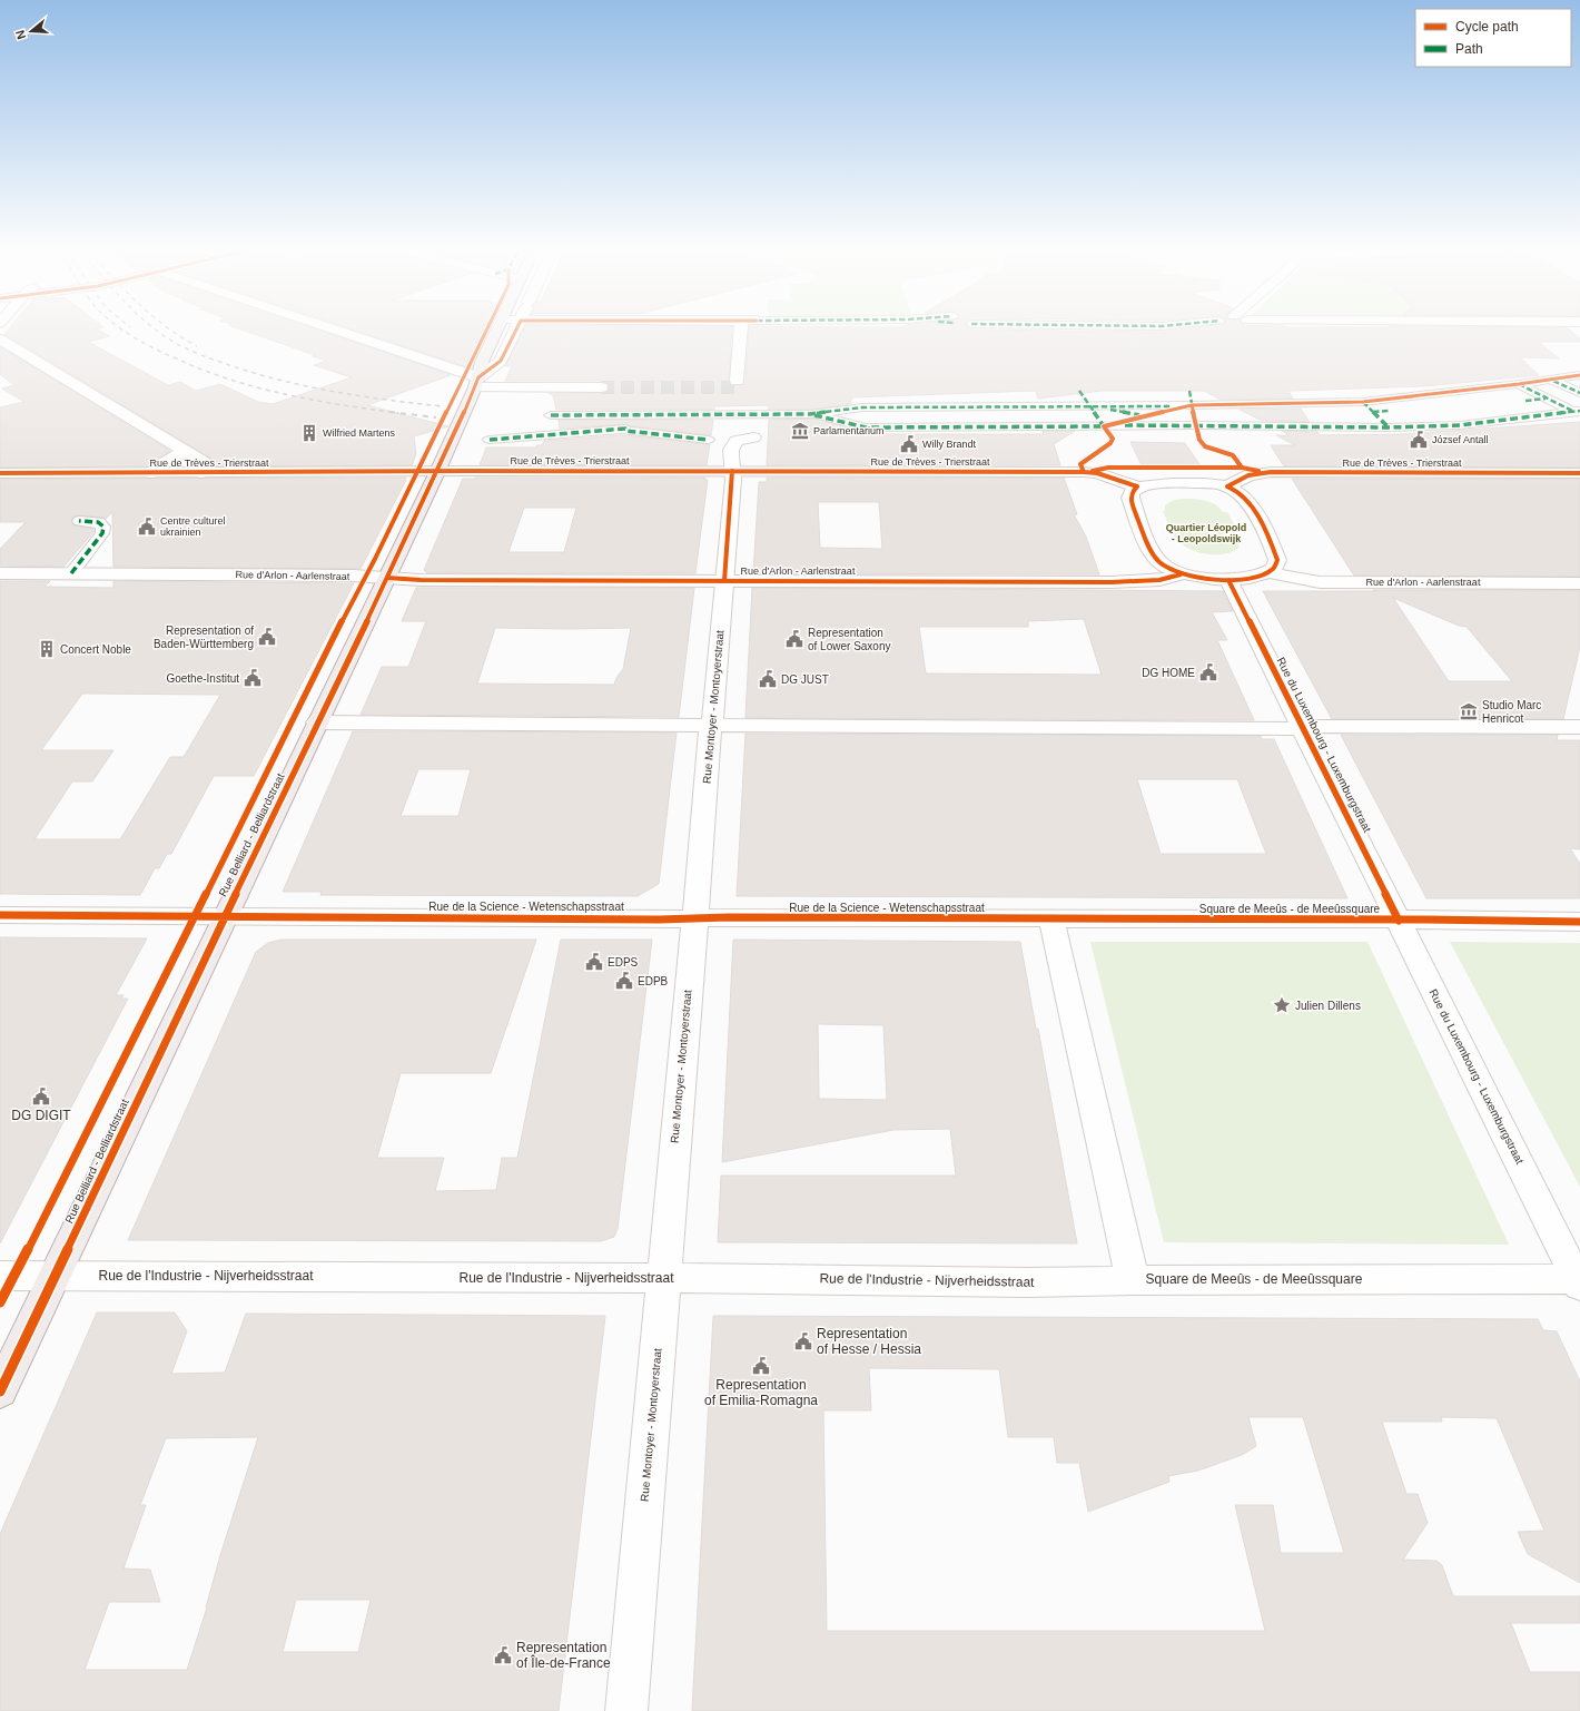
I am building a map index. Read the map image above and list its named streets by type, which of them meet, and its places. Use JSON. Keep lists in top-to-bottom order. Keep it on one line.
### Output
{"streets":{"main road":["Rue Belliard - Belliardstraat"],"street":["Rue de Trèves - Trierstraat","Rue d'Arlon - Aarlenstraat","Rue Montoyer - Montoyerstraat","Rue du Luxembourg - Luxemburgstraat","Rue de la Science - Wetenschapsstraat","Square de Meeûs - de Meeûssquare","Rue de l'Industrie - Nijverheidsstraat"]},"crossings":[["Rue de Trèves - Trierstraat","Rue Montoyer - Montoyerstraat"],["Rue de Trèves - Trierstraat","Rue Belliard - Belliardstraat"],["Rue d'Arlon - Aarlenstraat","Rue Montoyer - Montoyerstraat"],["Rue d'Arlon - Aarlenstraat","Rue Belliard - Belliardstraat"],["Rue Montoyer - Montoyerstraat","Rue de la Science - Wetenschapsstraat"],["Rue Montoyer - Montoyerstraat","Rue de l'Industrie - Nijverheidsstraat"],["Rue du Luxembourg - Luxemburgstraat","Square de Meeûs - de Meeûssquare"],["Rue Belliard - Belliardstraat","Rue de la Science - Wetenschapsstraat"],["Rue Belliard - Belliardstraat","Rue de l'Industrie - Nijverheidsstraat"],["Rue de la Science - Wetenschapsstraat","Square de Meeûs - de Meeûssquare"],["Square de Meeûs - de Meeûssquare","Rue de l'Industrie - Nijverheidsstraat"]],"districts":["Quartier Léopold - Leopoldswijk"],"places":{"museum":["Parlamentarium","Studio Marc Henricot"],"building":["Wilfried Martens","Concert Noble"],"public building":["József Antall","Willy Brandt","Centre culturel ukrainien","Representation of Baden-Württemberg","Representation of Lower Saxony","DG HOME","Goethe-Institut","DG JUST","EDPS","EDPB","DG DIGIT","Representation of Hesse / Hessia","Representation of Emilia-Romagna","Representation of Île-de-France"],"place":["Julien Dillens"]},"legend":["Cycle path","Path"],"north":"left"}
